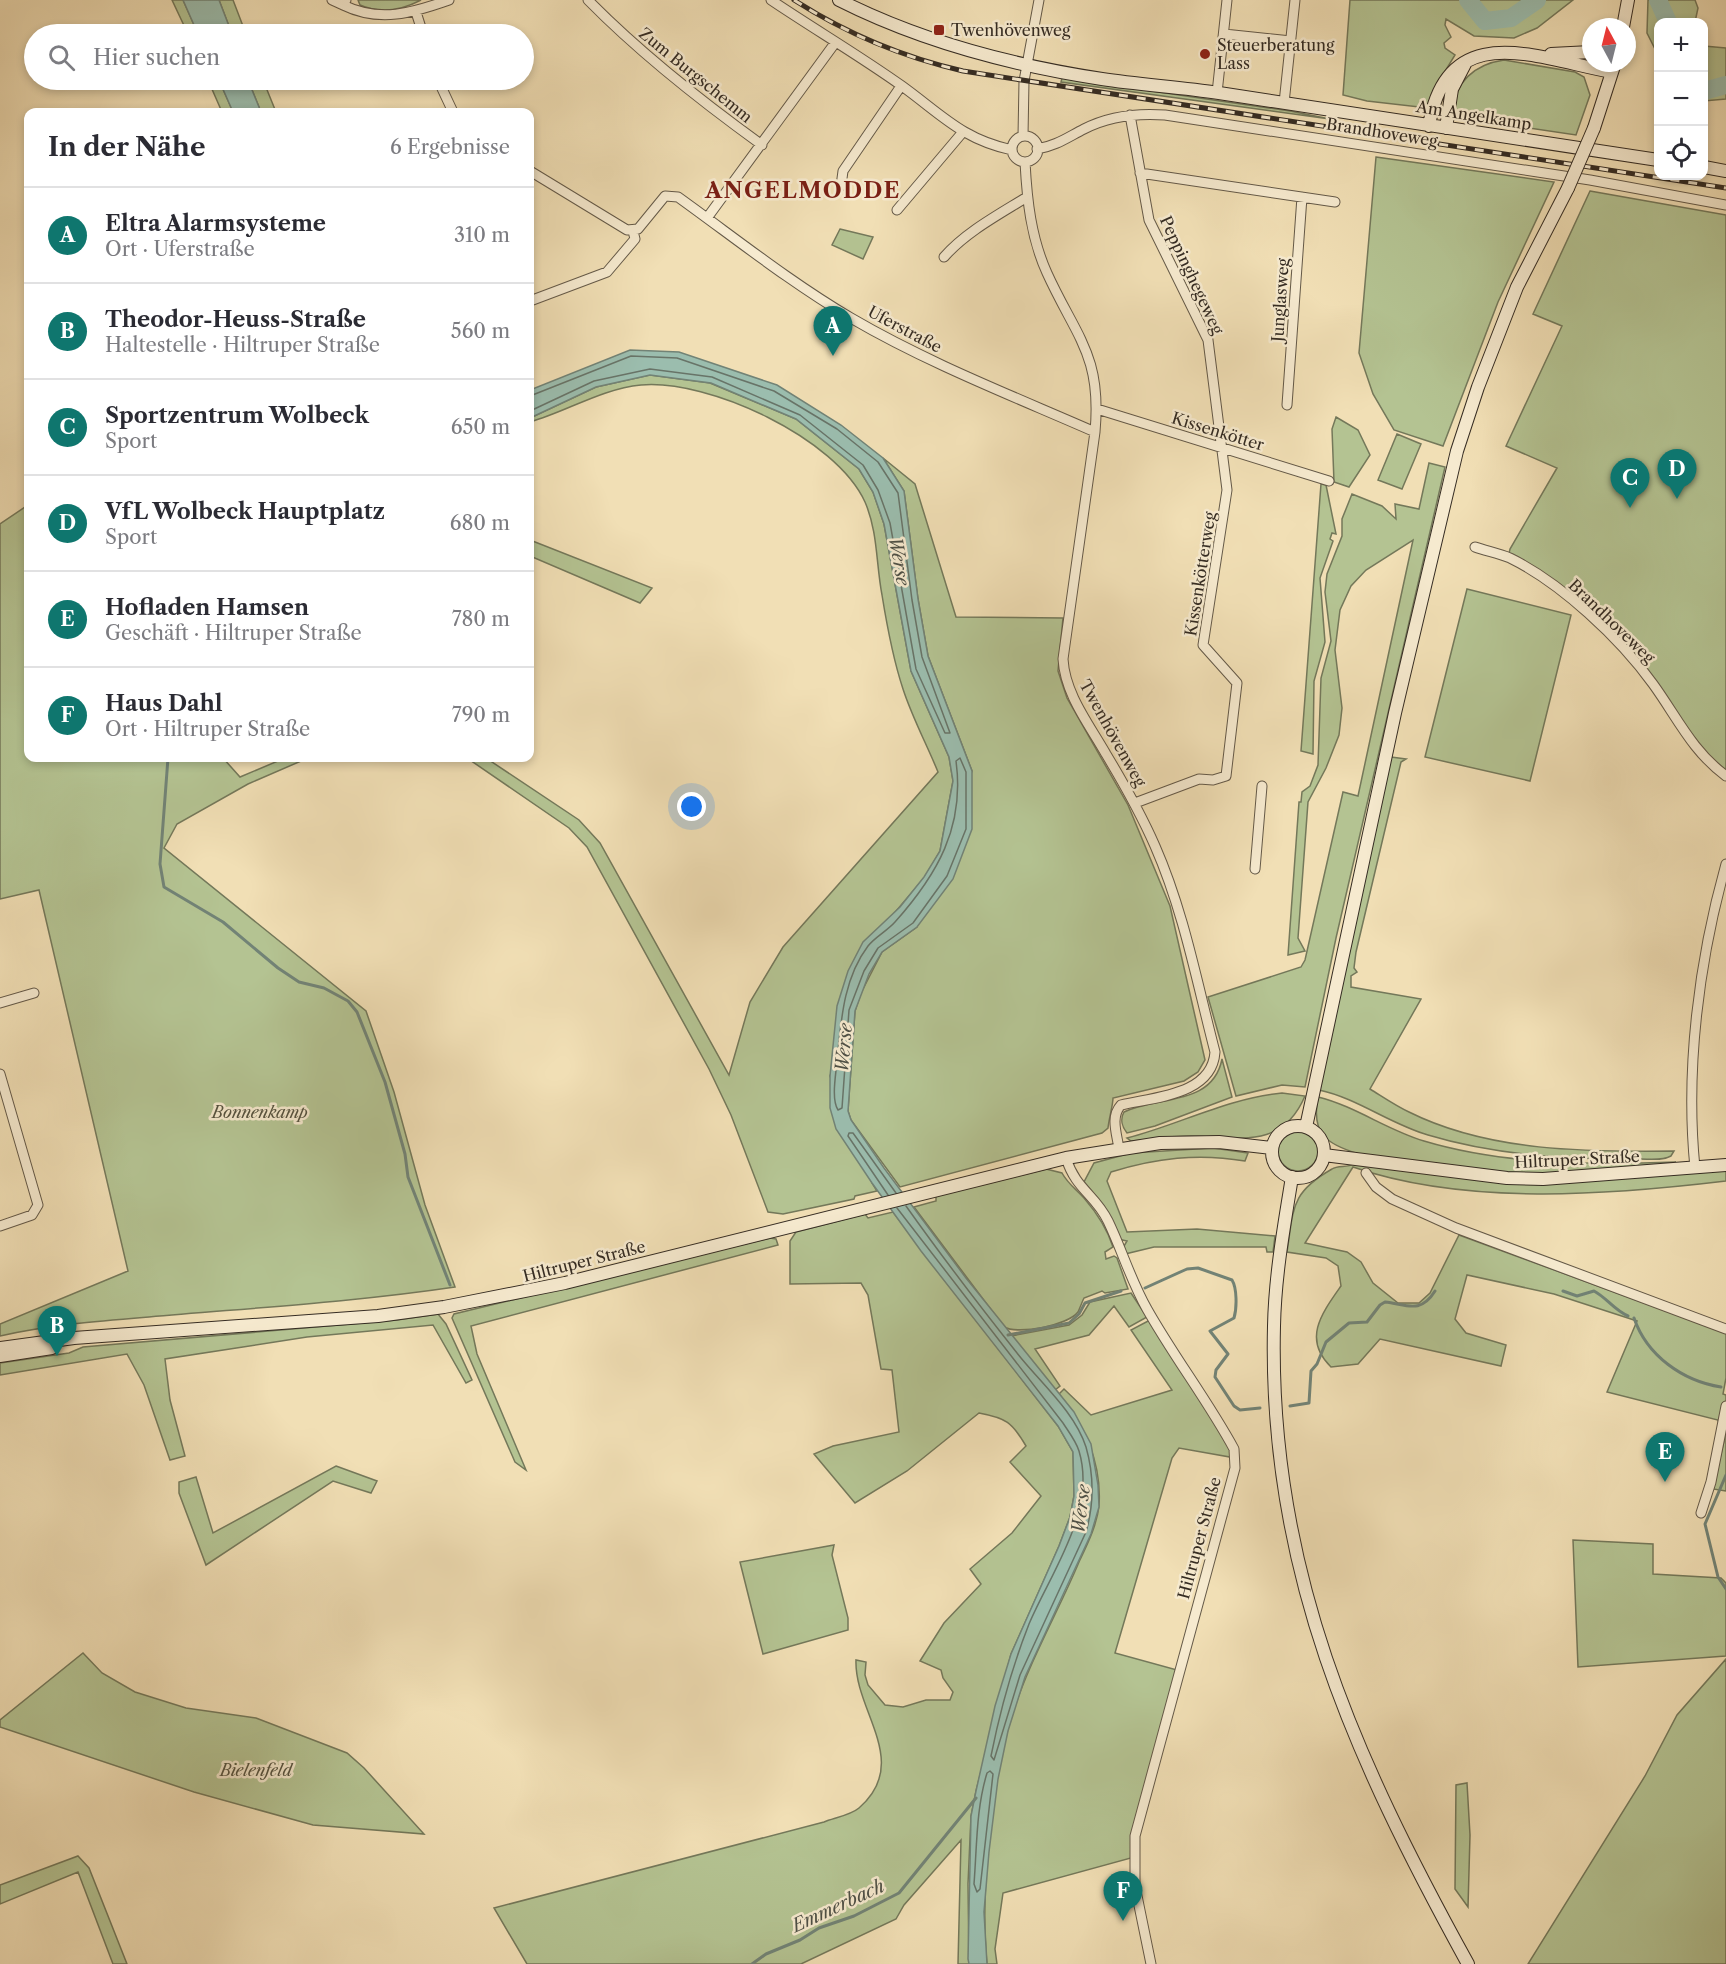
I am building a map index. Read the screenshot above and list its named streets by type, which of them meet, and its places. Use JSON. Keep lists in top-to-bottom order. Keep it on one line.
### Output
{"streets":{"street":["Zum Burgschemm","Am Angelkamp","Brandhoveweg","Peppinghegeweg","Junglasweg","Uferstraße","Kissenkötter","Kissenkötterweg","Twenhövenweg","Hiltruper Straße"]},"crossings":[["Brandhoveweg","Peppinghegeweg"],["Brandhoveweg","Twenhövenweg"],["Peppinghegeweg","Kissenkötter"],["Peppinghegeweg","Kissenkötterweg"],["Uferstraße","Twenhövenweg"],["Kissenkötter","Kissenkötterweg"],["Kissenkötter","Twenhövenweg"],["Kissenkötterweg","Twenhövenweg"],["Twenhövenweg","Hiltruper Straße"]],"districts":["ANGELMODDE"],"water":["Werse","Emmerbach"],"parks":["Bonnenkamp","Bielenfeld"],"places":{"transit":["Twenhövenweg"],"other":["Steuerberatung Lass"]},"north":"top","page":{"map_buttons":["+","−"],"search":"Hier suchen","heading":["In der Nähe","6 Ergebnisse"],"list":[{"mark":"A","name":"Eltra Alarmsysteme","note":"Ort · Uferstraße","value":"310 m"},{"mark":"B","name":"Theodor-Heuss-Straße","note":"Haltestelle · Hiltruper Straße","value":"560 m"},{"mark":"C","name":"Sportzentrum Wolbeck","note":"Sport","value":"650 m"},{"mark":"D","name":"VfL Wolbeck Hauptplatz","note":"Sport","value":"680 m"},{"mark":"E","name":"Hofladen Hamsen","note":"Geschäft · Hiltruper Straße","value":"780 m"},{"mark":"F","name":"Haus Dahl","note":"Ort · Hiltruper Straße","value":"790 m"}],"pins":["A","D","C","B","E","F"]}}
